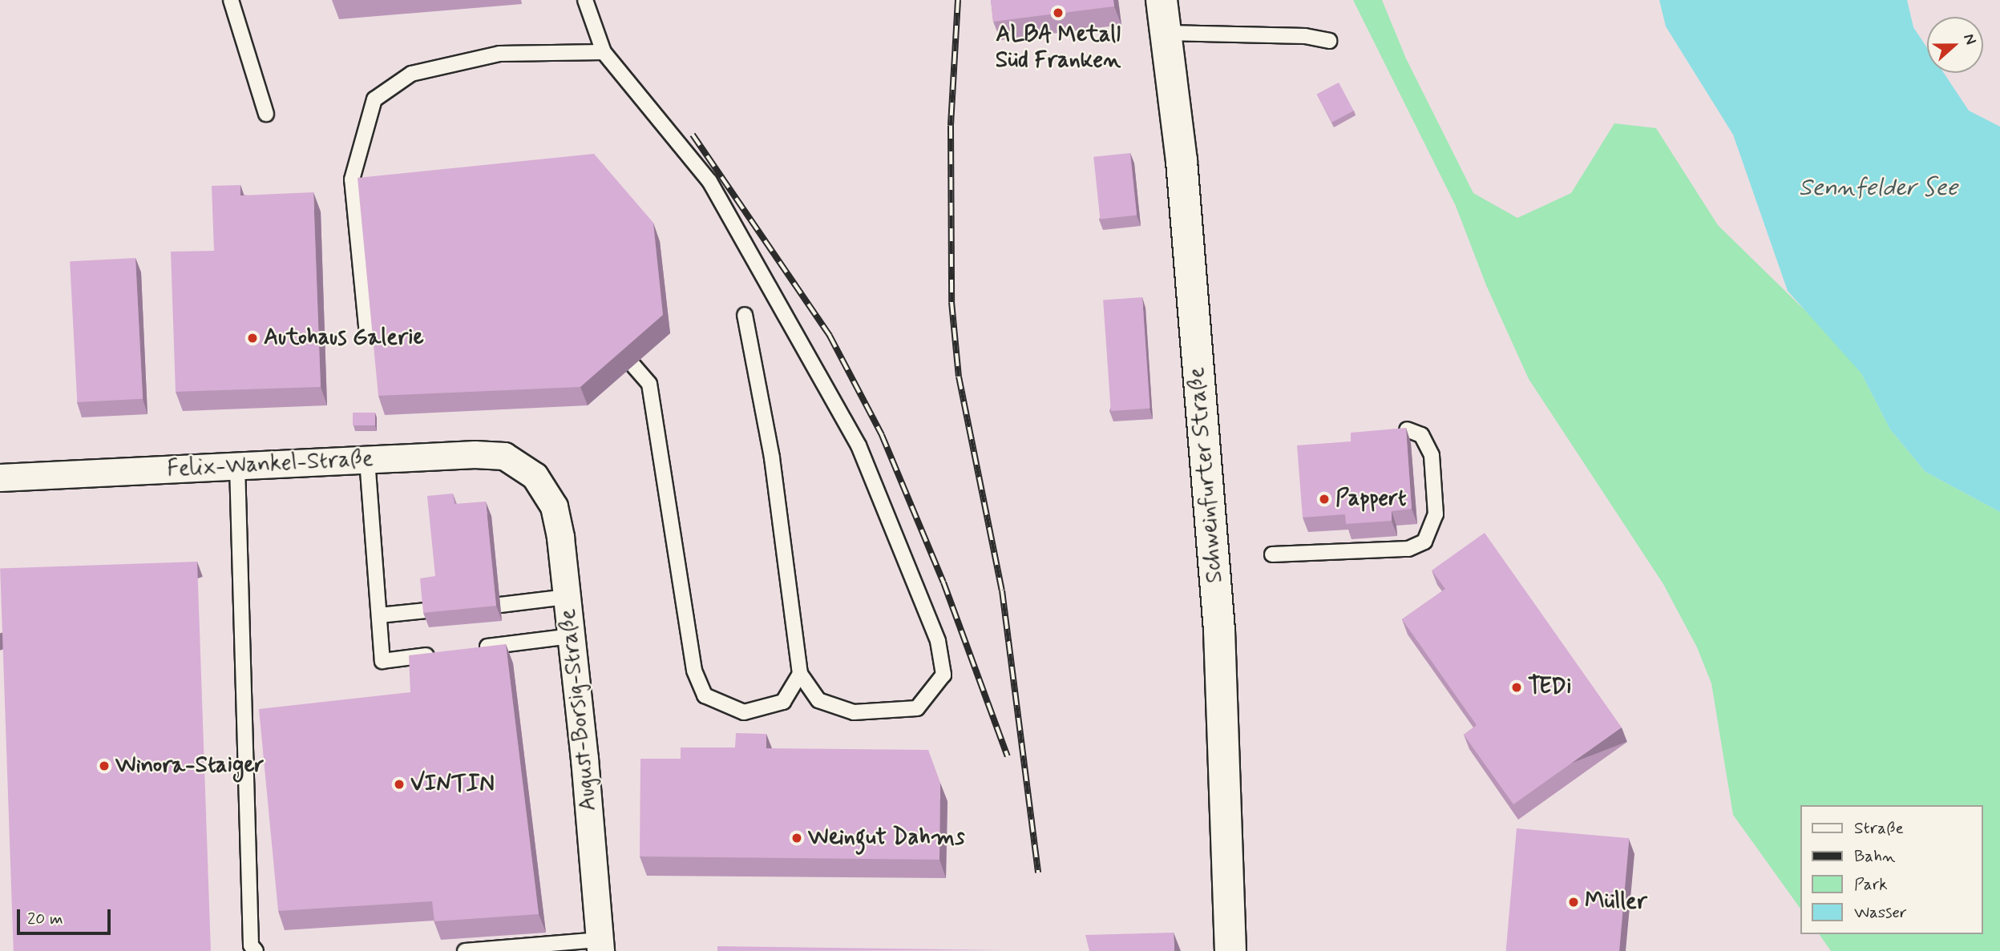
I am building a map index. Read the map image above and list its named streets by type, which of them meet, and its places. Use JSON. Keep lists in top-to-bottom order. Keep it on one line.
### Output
{"streets":{"main road":["Schweinfurter Straße"],"street":["Felix-Wankel-Straße","August-Borsig-Straße"]},"crossings":[["Felix-Wankel-Straße","August-Borsig-Straße"]],"water":["Sennfelder See"],"places":["ALBA Metall Süd Franken","Autohaus Galerie","Pappert","TEDi","Winora-Staiger","VINTIN","Weingut Dahms","Müller"],"legend":["Straße","Bahn","Park","Wasser"],"scale_bar":"20 m","north":"right"}
